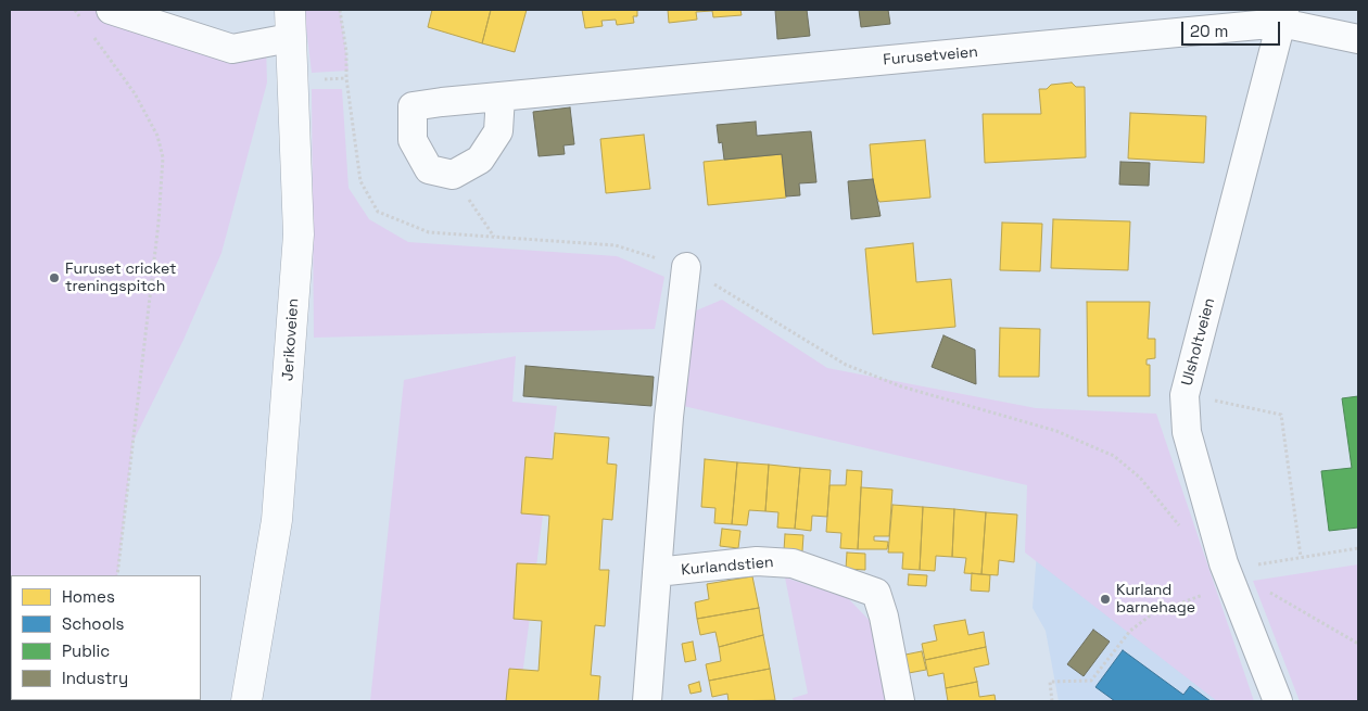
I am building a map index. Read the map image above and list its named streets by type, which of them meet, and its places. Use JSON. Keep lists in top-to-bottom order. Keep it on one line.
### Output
{"streets":{"street":["Furusetveien","Jerikoveien","Ulsholtveien","Kurlandstien"]},"crossings":[["Furusetveien","Ulsholtveien"]],"places":["Furuset cricket treningspitch","Kurland barnehage"],"legend":["Homes","Schools","Public","Industry"],"scale_bar":"20 m"}
